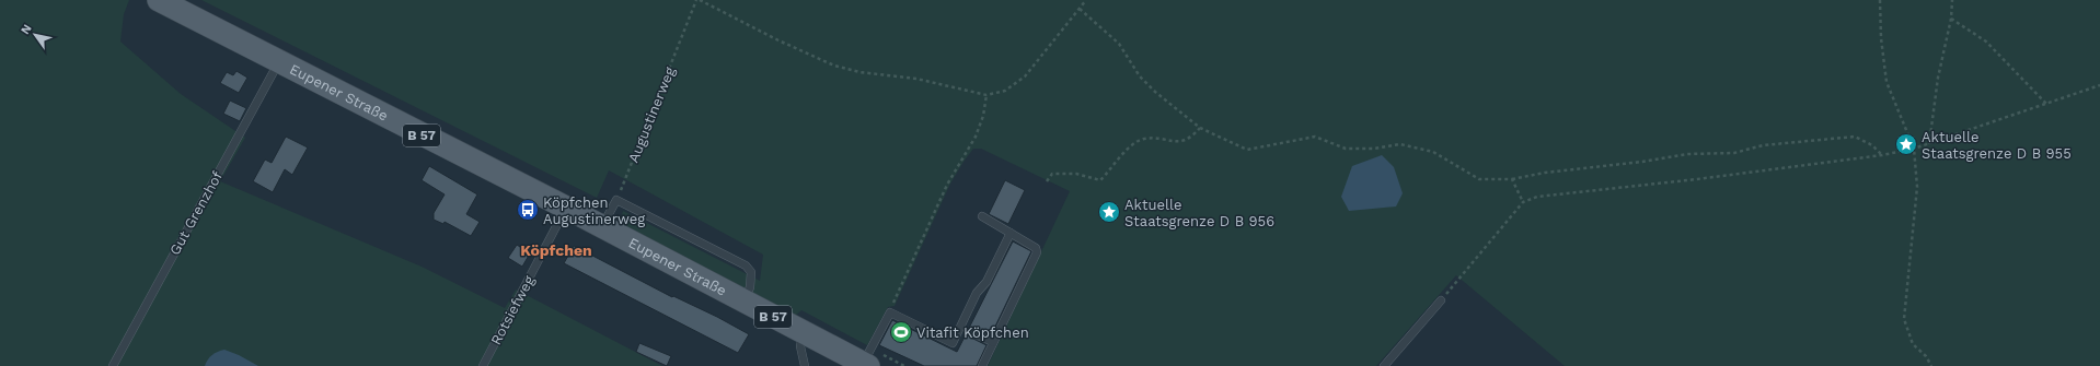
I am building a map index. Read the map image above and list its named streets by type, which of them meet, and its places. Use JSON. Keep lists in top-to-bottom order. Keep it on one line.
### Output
{"streets":{"main road":["Eupener Straße","B 57"],"lane":["Gut Grenzhof","Rotsiefweg"],"path":["Augustinerweg"]},"crossings":[["Eupener Straße","Gut Grenzhof"],["Eupener Straße","Rotsiefweg"]],"districts":["Köpfchen"],"places":{"place":["Aktuelle Staatsgrenze D B 955","Aktuelle Staatsgrenze D B 956"],"bus stop":["Köpfchen Augustinerweg"],"sports":["Vitafit Köpfchen"]},"north":"top left"}
